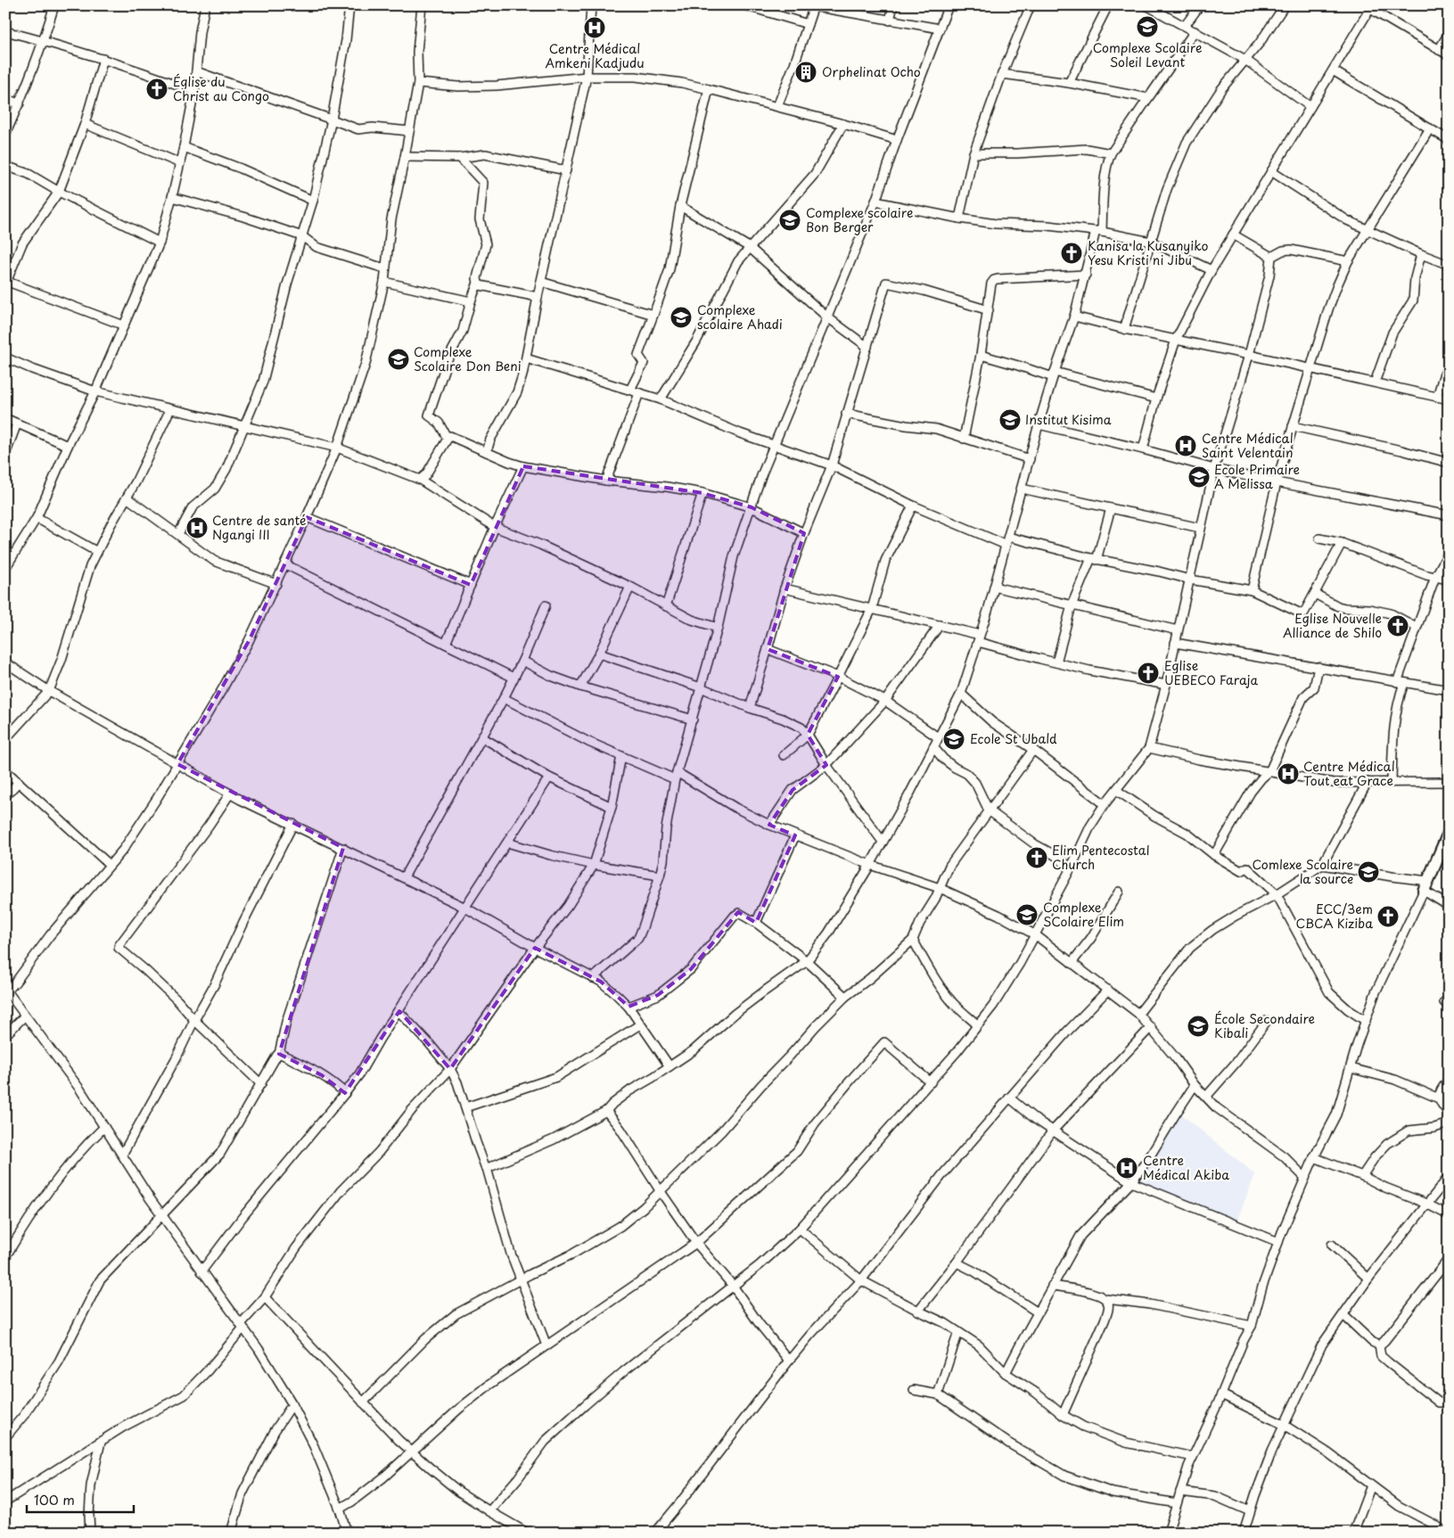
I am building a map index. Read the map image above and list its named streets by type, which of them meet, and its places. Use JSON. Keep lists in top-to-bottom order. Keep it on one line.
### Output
{"places":{"school or university":["Complexe Scolaire Soleil Levant","Complexe scolaire Bon Berger","Complexe scolaire Ahadi","Complexe Scolaire Don Beni","Institut Kisima","Ecole Primaire A Melissa","Ecole St Ubald","Comlexe Scolaire la source","Complexe SColaire Elim","École Secondaire Kibali"],"hospital":["Centre Médical Amkeni Kadjudu","Centre Médical Saint Velentain","Centre de santé Ngangi III","Centre Médical Tout eat Grace","Centre Médical Akiba"],"building":["Orphelinat Ocho"],"church":["Église du Christ au Congo","Kanisa la Kusanyiko Yesu Kristi ni Jibu","Eglise Nouvelle Alliance de Shilo","Eglise UEBECO Faraja","Elim Pentecostal Church","ECC/3em CBCA Kiziba"]},"scale_bar":"100 m"}
